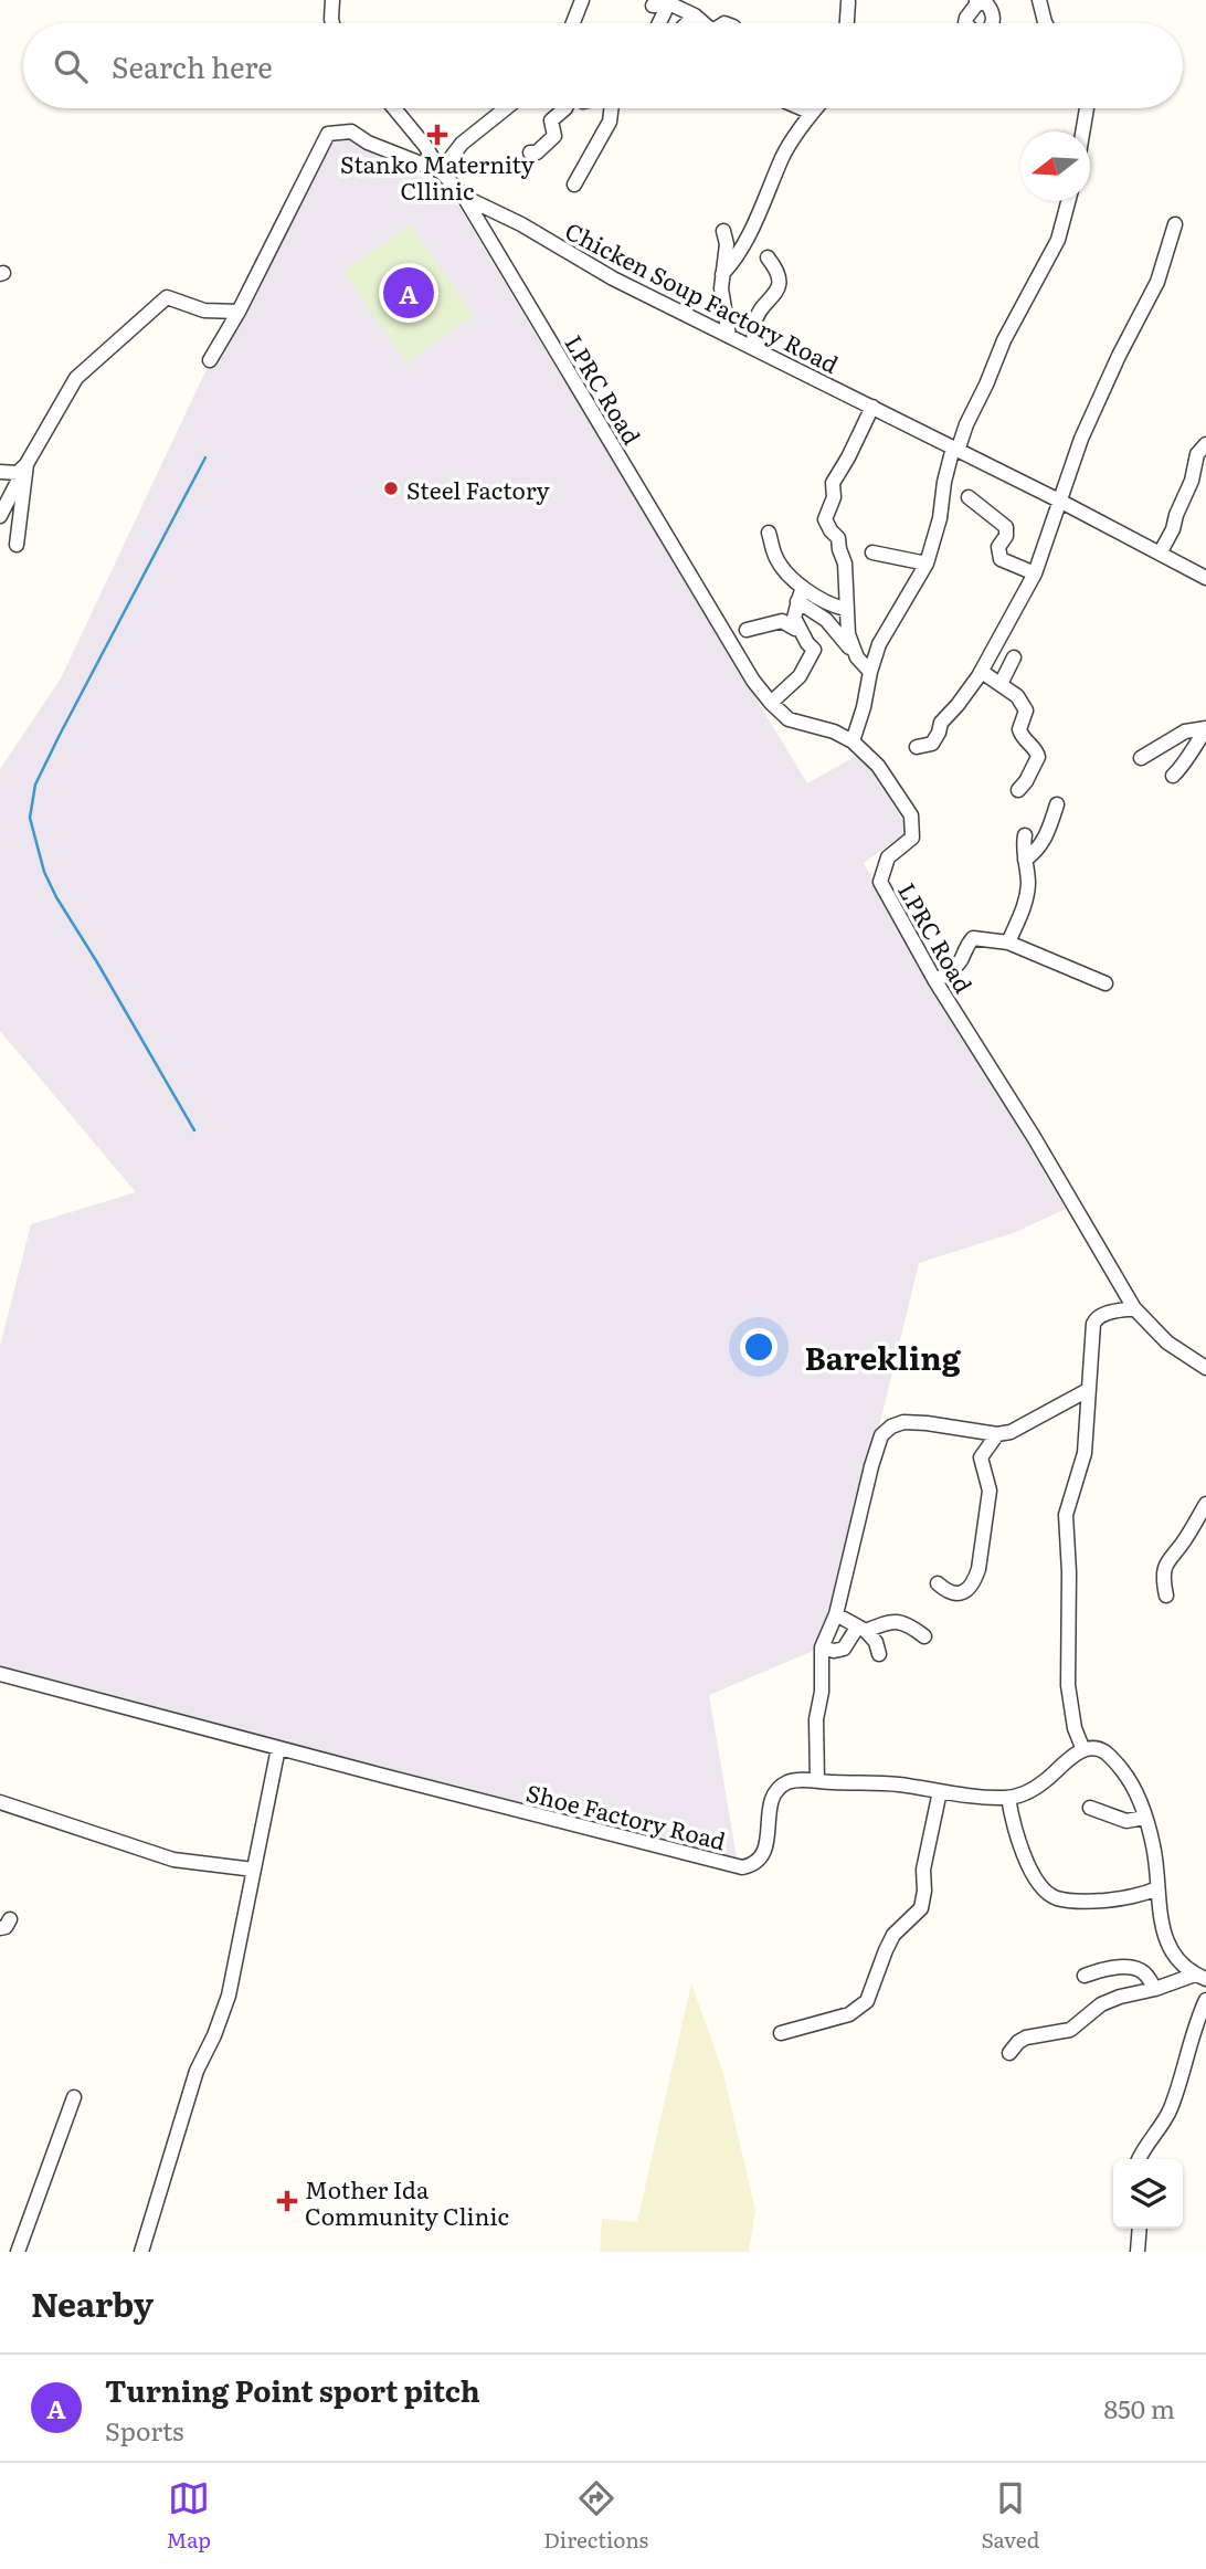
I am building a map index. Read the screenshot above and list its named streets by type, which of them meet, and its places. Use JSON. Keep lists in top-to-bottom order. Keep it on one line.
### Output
{"streets":{"street":["Chicken Soup Factory Road","LPRC Road","Shoe Factory Road"]},"crossings":[["Chicken Soup Factory Road","LPRC Road"]],"districts":["Barekling"],"places":{"health":["Stanko Maternity Cllinic","Mother Ida Community Clinic"],"other":["Steel Factory"]},"north":"left","page":{"search":"Search here","pins":"A","heading":"Nearby","list":[{"mark":"A","name":"Turning Point sport pitch","note":"Sports","value":"850 m"}],"nav":["Map","Directions","Saved"]}}
